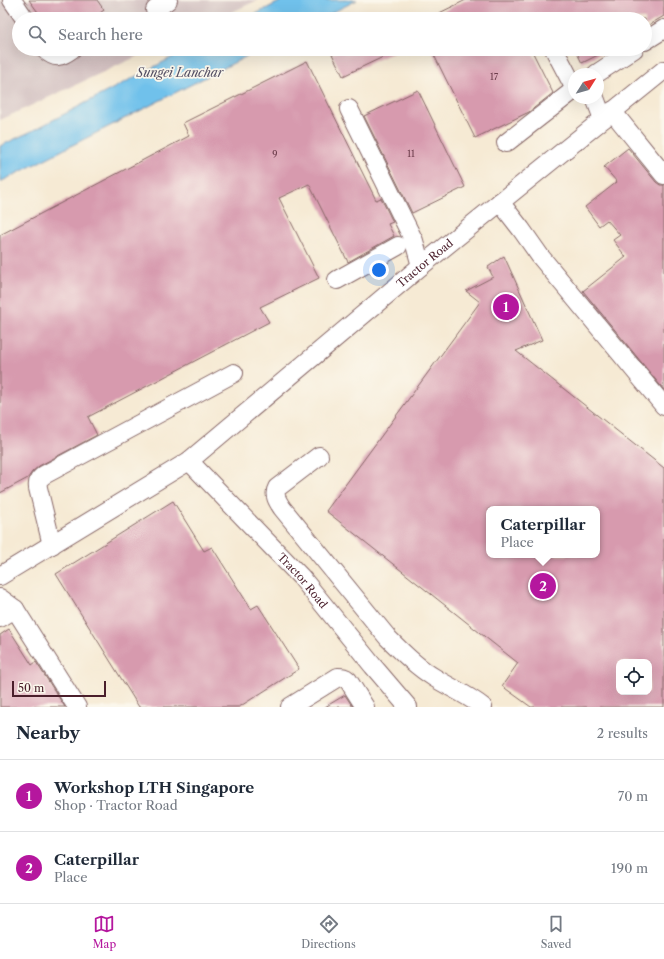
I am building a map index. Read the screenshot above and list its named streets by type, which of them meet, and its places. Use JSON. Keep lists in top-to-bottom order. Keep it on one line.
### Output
{"streets":{"street":["Tractor Road"]},"water":["Sungei Lanchar"],"house_numbers":["17","9","11"],"scale_bar":"50 m","north":"top right","page":{"search":"Search here","pins":["1","2"],"popup":["Caterpillar","Place"],"scale":"50 m","heading":["Nearby","2 results"],"list":[{"mark":"1","name":"Workshop LTH Singapore","note":"Shop · Tractor Road","value":"70 m"},{"mark":"2","name":"Caterpillar","note":"Place","value":"190 m"}],"nav":["Map","Directions","Saved"]}}
